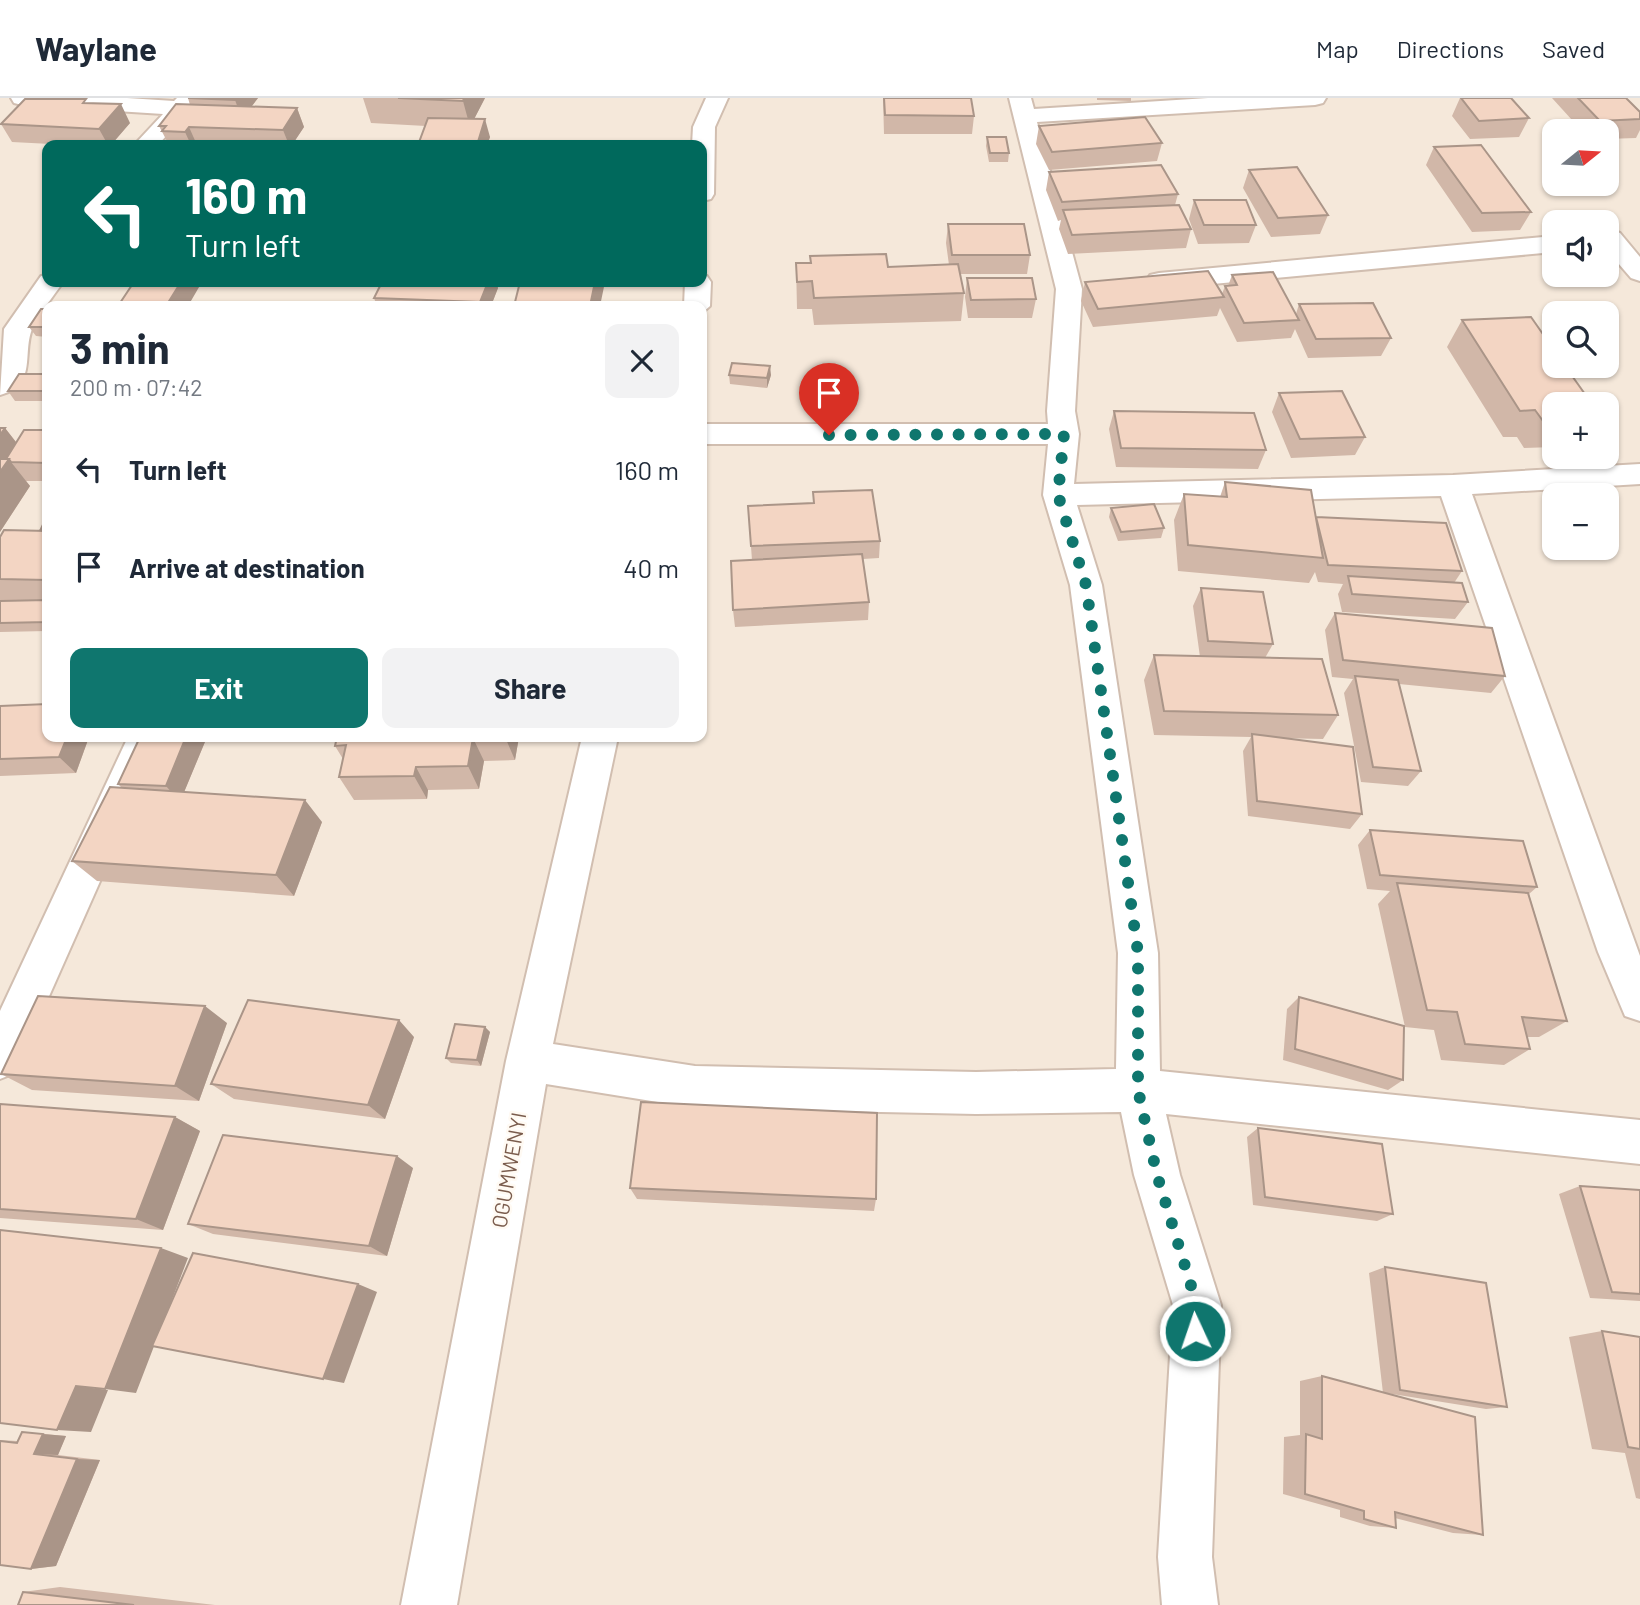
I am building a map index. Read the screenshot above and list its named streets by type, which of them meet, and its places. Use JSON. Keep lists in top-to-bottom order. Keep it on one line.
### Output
{"streets":{"street":["OGUMWENYI"]},"north":"right","page":{"header":"Waylane","nav":["Map","Directions","Saved"],"map_buttons":["+","−"],"turn":["160 m","Turn left"],"heading":["3 min","200 m · 07:42"],"list":[{"name":"Turn left","value":"160 m"},{"name":"Arrive at destination","value":"40 m"}],"buttons":["Exit","Share"]}}
